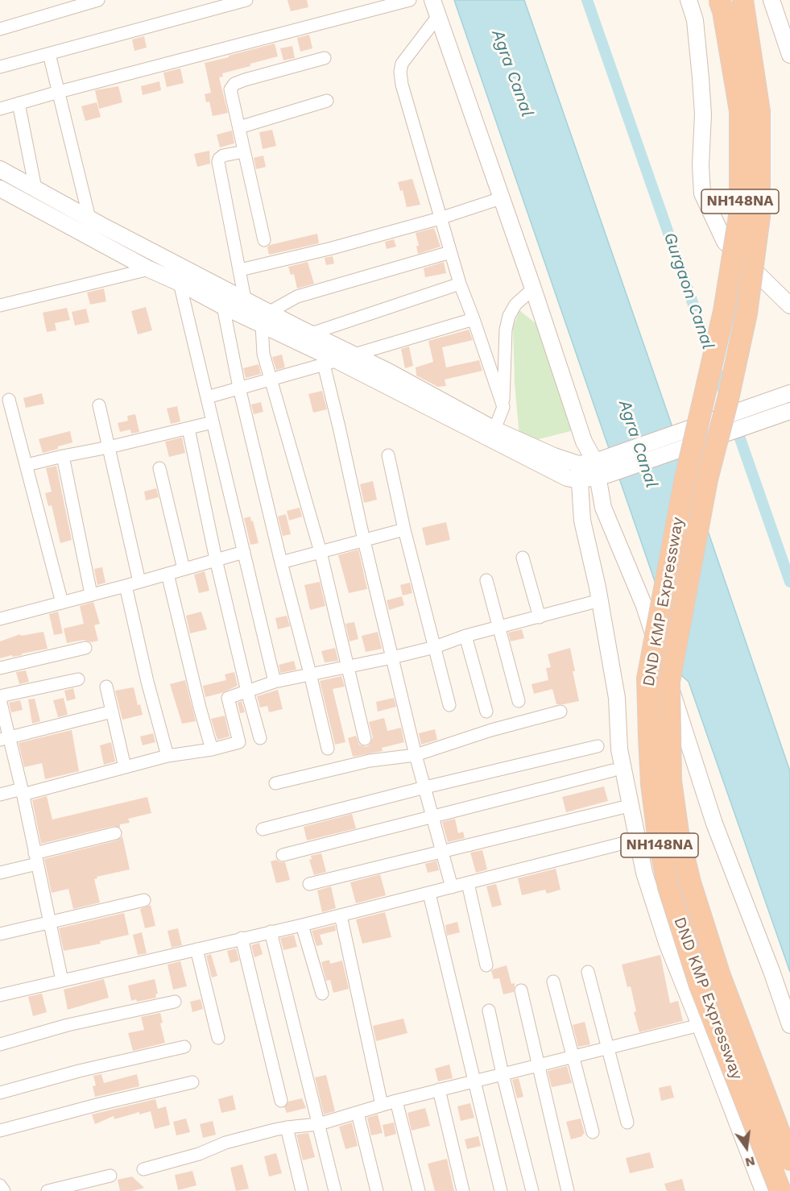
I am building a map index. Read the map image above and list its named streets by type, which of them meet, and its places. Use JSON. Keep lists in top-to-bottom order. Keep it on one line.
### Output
{"streets":{"highway":["NH148NA","DND KMP Expressway"]},"water":["Agra Canal","Gurgaon Canal"],"north":"bottom"}
